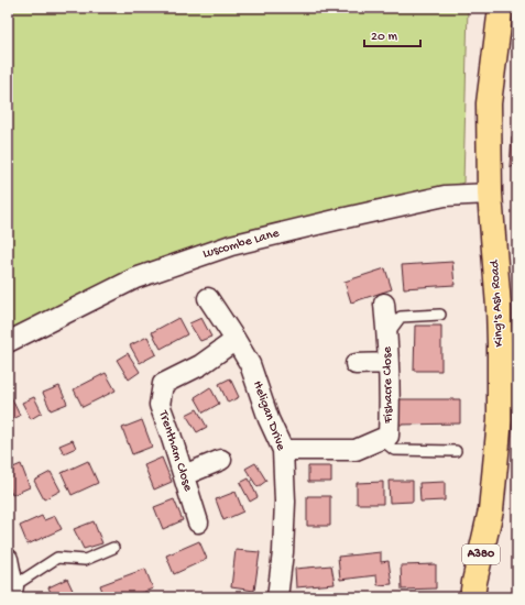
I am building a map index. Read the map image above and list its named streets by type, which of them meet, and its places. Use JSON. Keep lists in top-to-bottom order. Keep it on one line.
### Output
{"streets":{"highway":["King's Ash Road","A380"],"street":["Luscombe Lane","Fishacre Close","Heligan Drive","Trentham Close"]},"crossings":[["Luscombe Lane","King's Ash Road"],["Fishacre Close","Heligan Drive"],["Heligan Drive","Trentham Close"]],"scale_bar":"20 m"}
